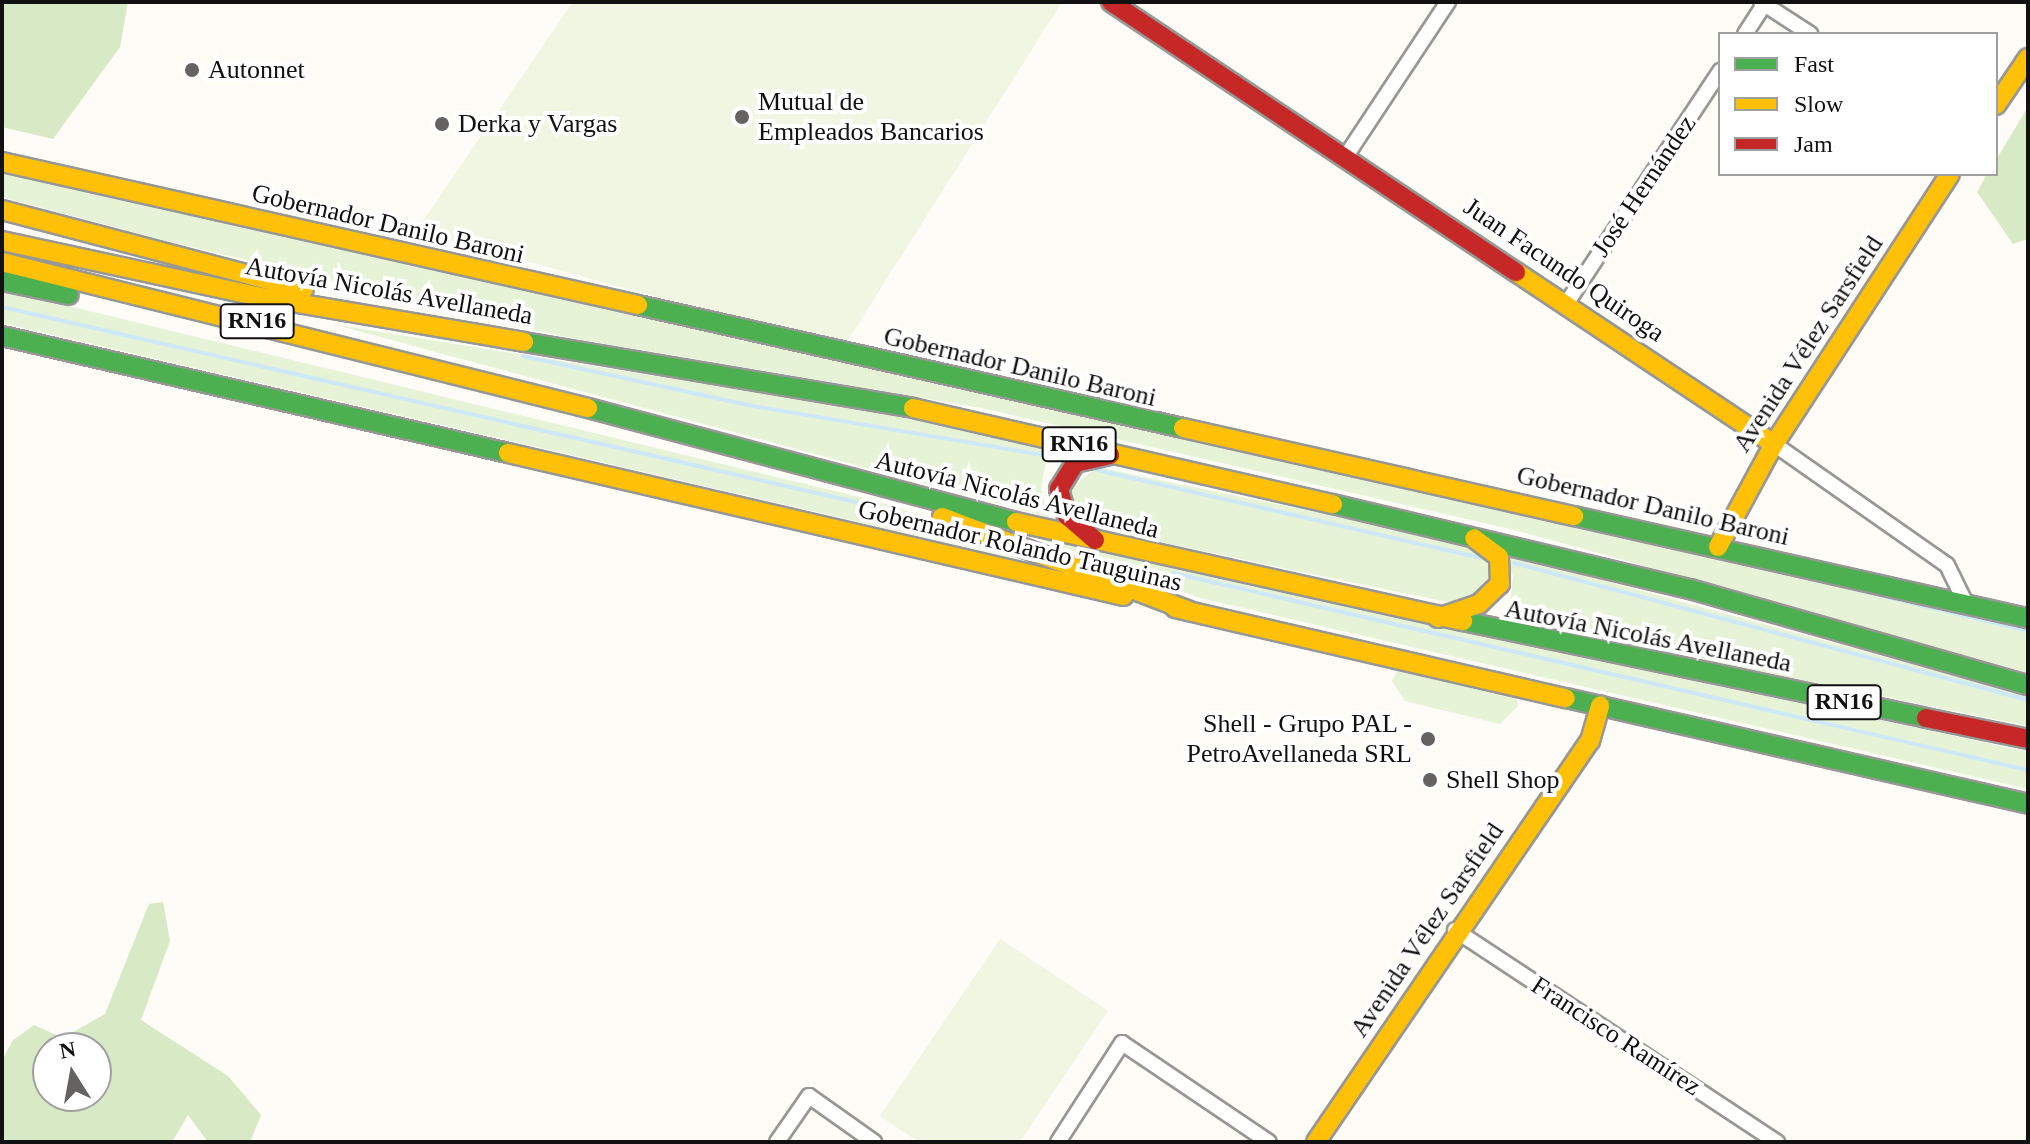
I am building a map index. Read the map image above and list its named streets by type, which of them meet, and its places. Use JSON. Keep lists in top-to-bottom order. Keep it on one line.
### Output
{"streets":{"main road":["Gobernador Danilo Baroni","Juan Facundo Quiroga","Autovía Nicolás Avellaneda","RN16","Avenida Vélez Sarsfield","Gobernador Rolando Tauguinas"],"street":["José Hernández","Francisco Ramírez"]},"crossings":[["José Hernández","Juan Facundo Quiroga"],["Gobernador Danilo Baroni","Juan Facundo Quiroga"],["Gobernador Danilo Baroni","Avenida Vélez Sarsfield"],["Juan Facundo Quiroga","Avenida Vélez Sarsfield"],["Avenida Vélez Sarsfield","Gobernador Rolando Tauguinas"],["Avenida Vélez Sarsfield","Francisco Ramírez"]],"places":["Autonnet","Mutual de Empleados Bancarios","Derka y Vargas","Shell - Grupo PAL - PetroAvellaneda SRL","Shell Shop"],"legend":["Fast","Slow","Jam"],"north":"top"}
